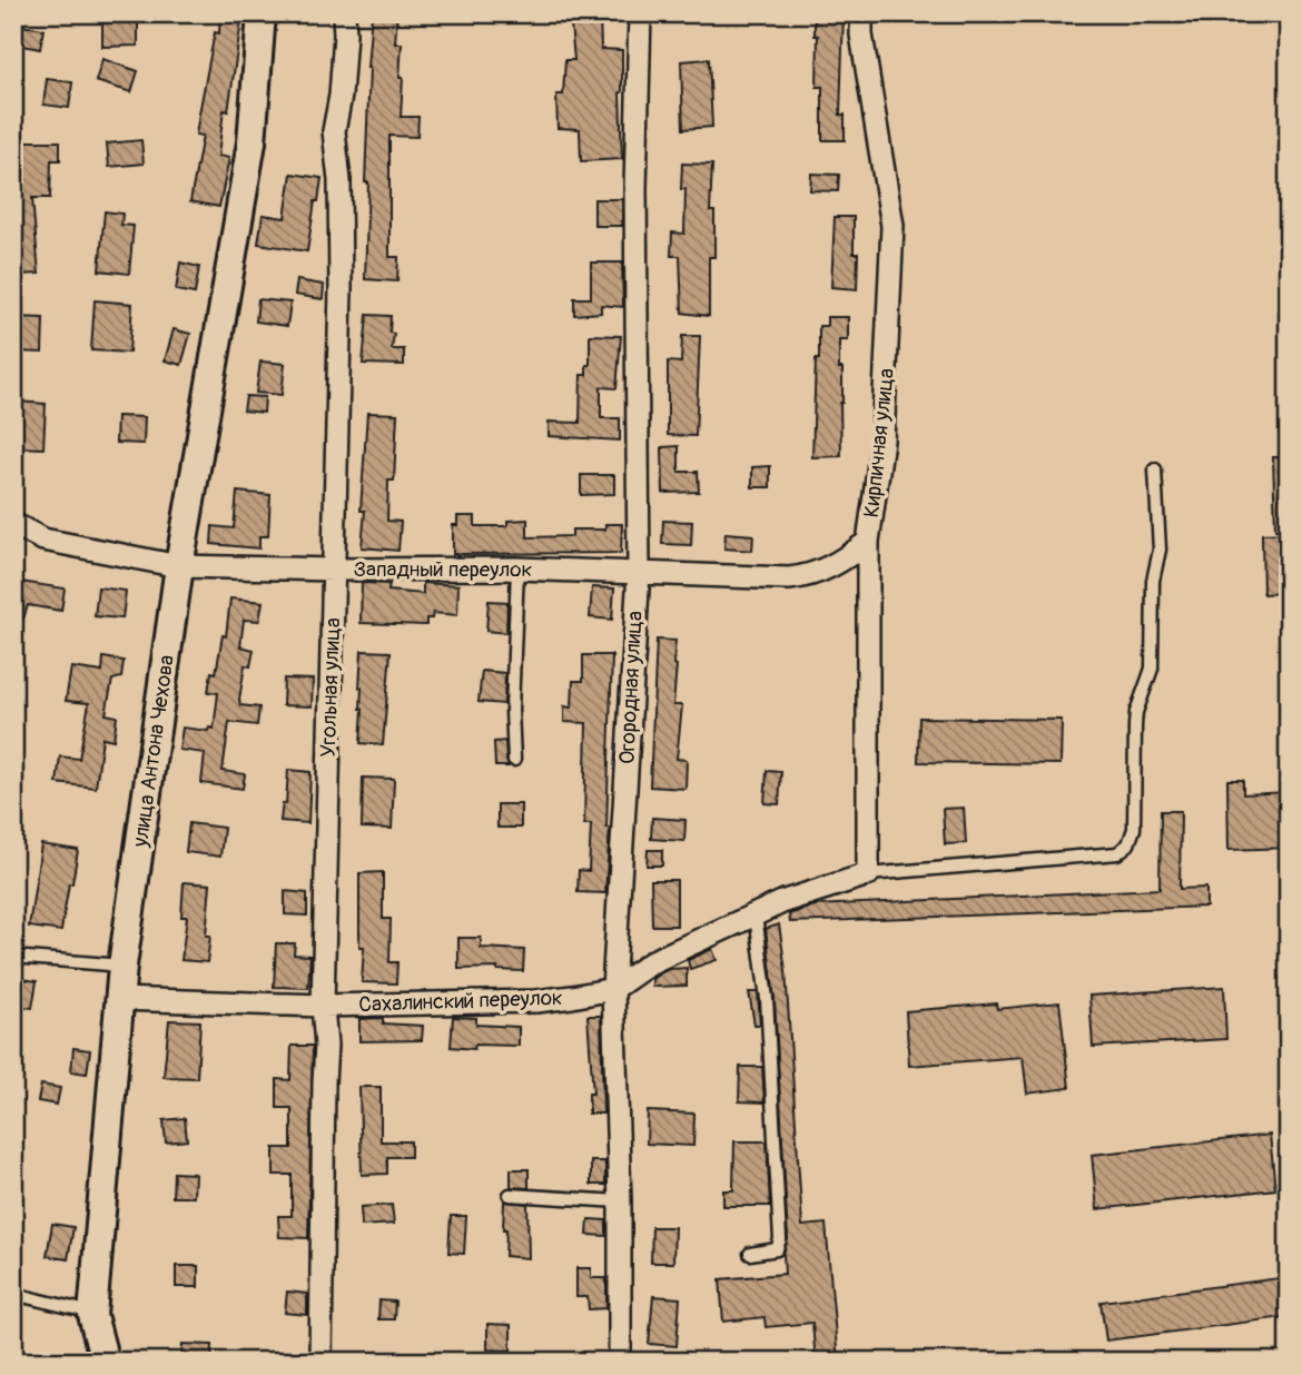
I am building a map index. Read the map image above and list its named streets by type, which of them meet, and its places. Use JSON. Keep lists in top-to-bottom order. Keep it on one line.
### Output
{"streets":{"street":["Кирпичная улица","Западный переулок","Угольная улица","Огородная улица","улица Антона Чехова","Сахалинский переулок"]},"crossings":[["Кирпичная улица","Западный переулок"],["Кирпичная улица","Сахалинский переулок"],["Западный переулок","Угольная улица"],["Западный переулок","Огородная улица"],["Западный переулок","улица Антона Чехова"],["Угольная улица","Сахалинский переулок"],["Огородная улица","Сахалинский переулок"],["улица Антона Чехова","Сахалинский переулок"]]}
